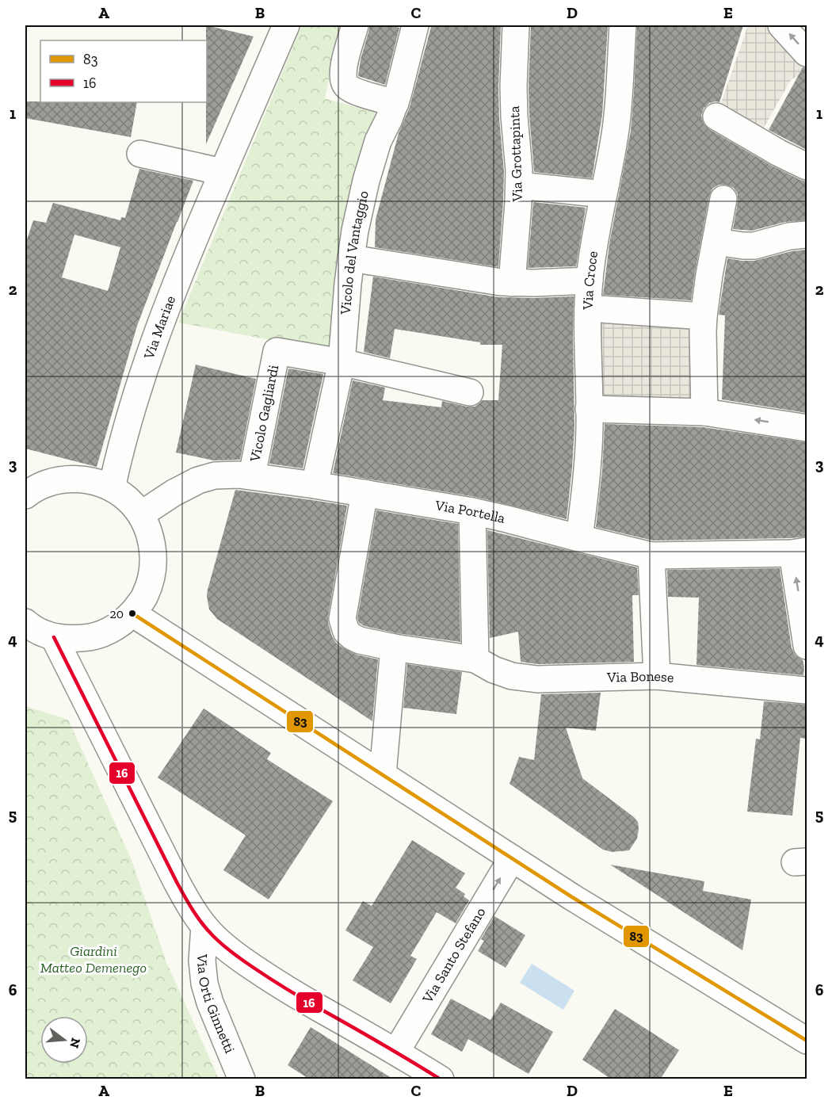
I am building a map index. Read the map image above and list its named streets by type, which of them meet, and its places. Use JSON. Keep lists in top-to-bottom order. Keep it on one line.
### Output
{"streets":{"street":["Via Grottapinta","Vicolo del Vantaggio","Via Croce","Via Mariae","Vicolo Gagliardi","Via Portella","Via Bonese","Via Santo Stefano","Via Orti Ginnetti"]},"crossings":[["Vicolo del Vantaggio","Vicolo Gagliardi"],["Vicolo del Vantaggio","Via Portella"],["Via Croce","Via Portella"],["Vicolo Gagliardi","Via Portella"],["Via Portella","Via Bonese"]],"one_way":["Via Santo Stefano"],"parks":["Giardini Matteo Demenego"],"places":["20"],"lines":["transit line 83","transit line 16"],"legend":["83","16"],"north":"right","grid":{"columns":["A","B","C","D","E"],"rows":["1","2","3","4","5","6"]}}
